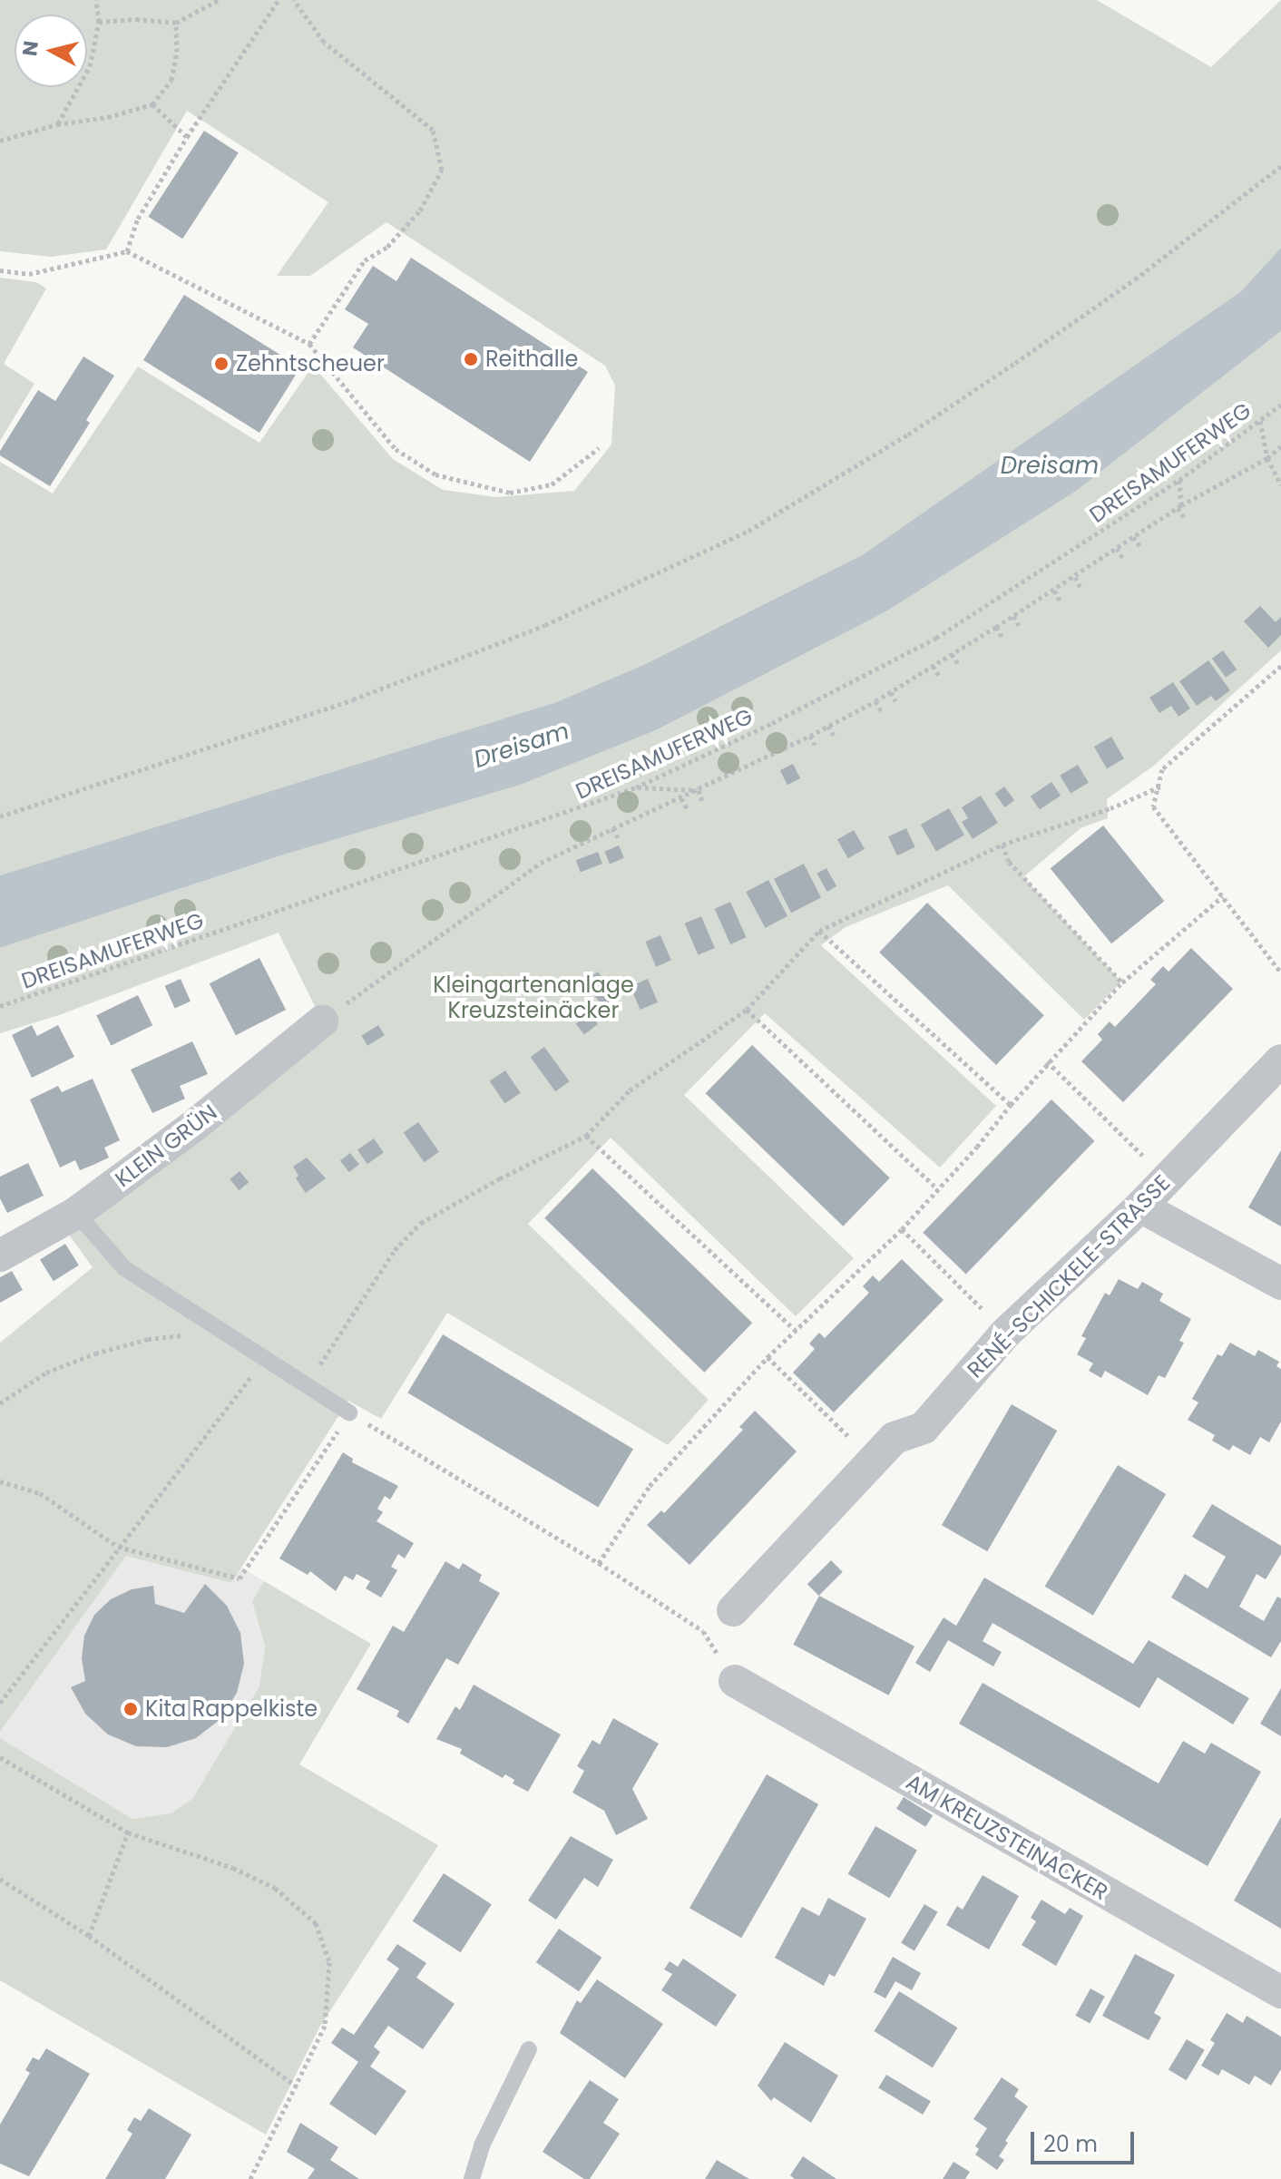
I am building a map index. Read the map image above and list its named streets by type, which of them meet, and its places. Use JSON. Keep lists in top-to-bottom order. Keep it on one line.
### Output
{"streets":{"street":["KLEIN GRÜN","RENÉ-SCHICKELE-STRASSE","AM KREUZSTEINACKER"],"path":["DREISAMUFERWEG"]},"water":["Dreisam"],"parks":["Kleingartenanlage Kreuzsteinäcker"],"places":["Reithalle","Zehntscheuer","Kita Rappelkiste"],"scale_bar":"20 m","north":"left"}
